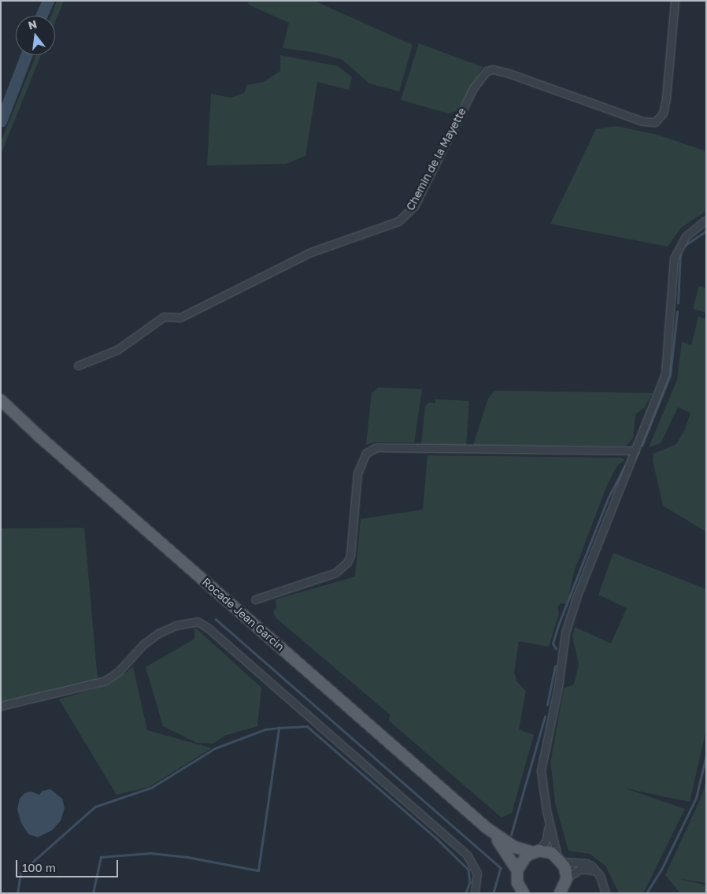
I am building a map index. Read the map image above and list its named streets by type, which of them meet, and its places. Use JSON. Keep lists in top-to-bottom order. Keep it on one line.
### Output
{"streets":{"main road":["Rocade Jean Garcin"],"street":["Chemin de la Mayette"]},"scale_bar":"100 m","north":"top"}
